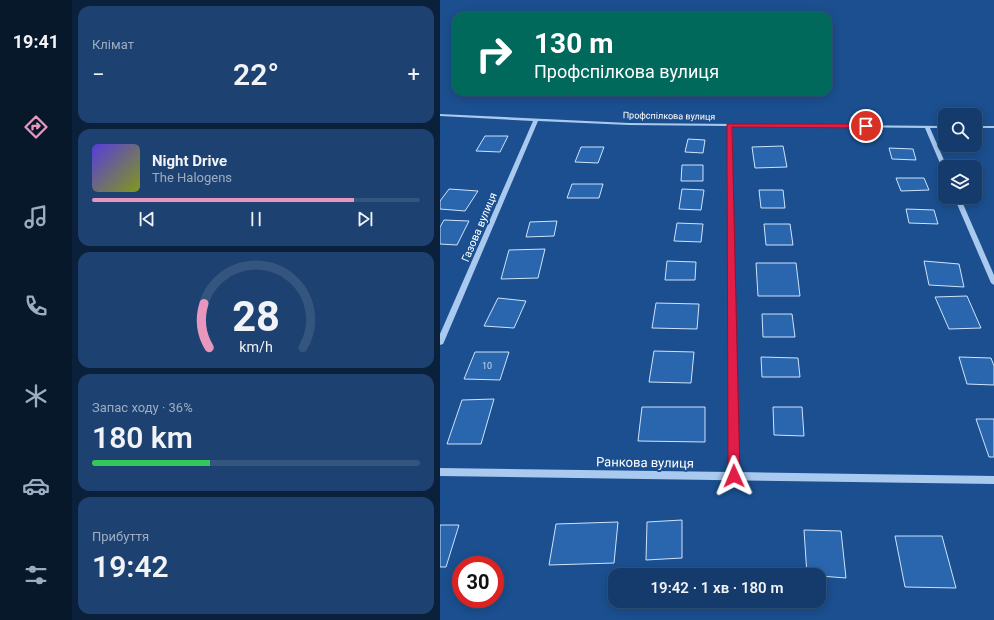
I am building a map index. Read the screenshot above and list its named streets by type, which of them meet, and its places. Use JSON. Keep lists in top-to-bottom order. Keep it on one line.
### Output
{"streets":{"street":["Профспілкова вулиця","Газова вулиця","Ранкова вулиця"]},"crossings":[["Профспілкова вулиця","Газова вулиця"]],"house_numbers":["10"],"page":{"tabs":"19:41","tile":["Клімат",["Запас ходу · 36%","180 km"],["Прибуття","19:42"]],"turn":["130 m","Профспілкова вулиця"],"heat":["−","22°","+"],"song":["Night Drive","The Halogens"],"limit":"30","trip":"19:42 · 1 хв · 180 m","gauge":["28","km/h"]}}
